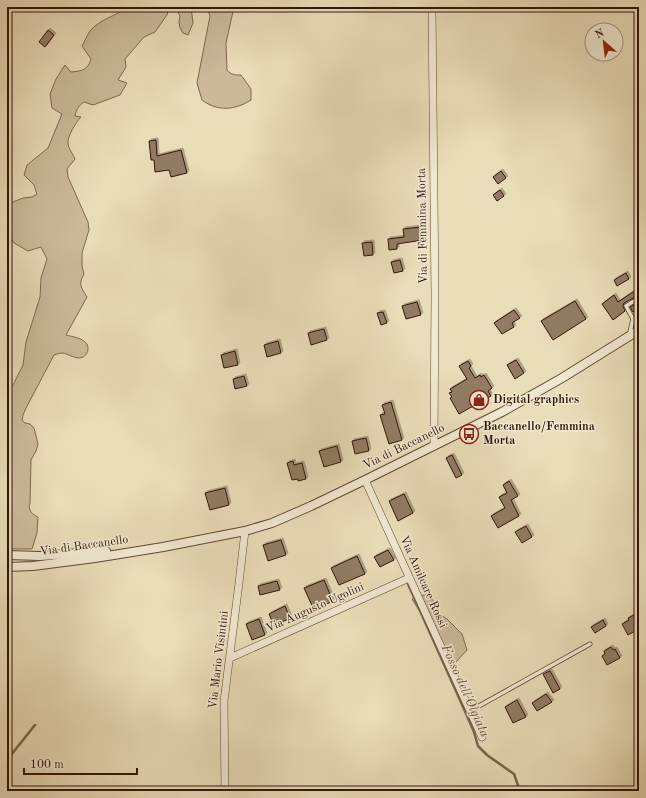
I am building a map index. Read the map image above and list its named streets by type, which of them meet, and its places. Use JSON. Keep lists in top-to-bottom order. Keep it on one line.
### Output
{"streets":{"street":["Via di Femmina Morta","Via di Baccanello","Via Amilcare Rossi","Via Augusto Ugolini","Via Mario Visintini"]},"crossings":[["Via di Femmina Morta","Via di Baccanello"],["Via di Baccanello","Via Amilcare Rossi"],["Via di Baccanello","Via Mario Visintini"],["Via Amilcare Rossi","Via Augusto Ugolini"],["Via Augusto Ugolini","Via Mario Visintini"]],"water":["Fosso dell'Olgiata"],"places":{"shop":["Digital graphics"],"bus stop":["Baccanello/Femmina Morta"]},"scale_bar":"100 m","north":"top left"}
